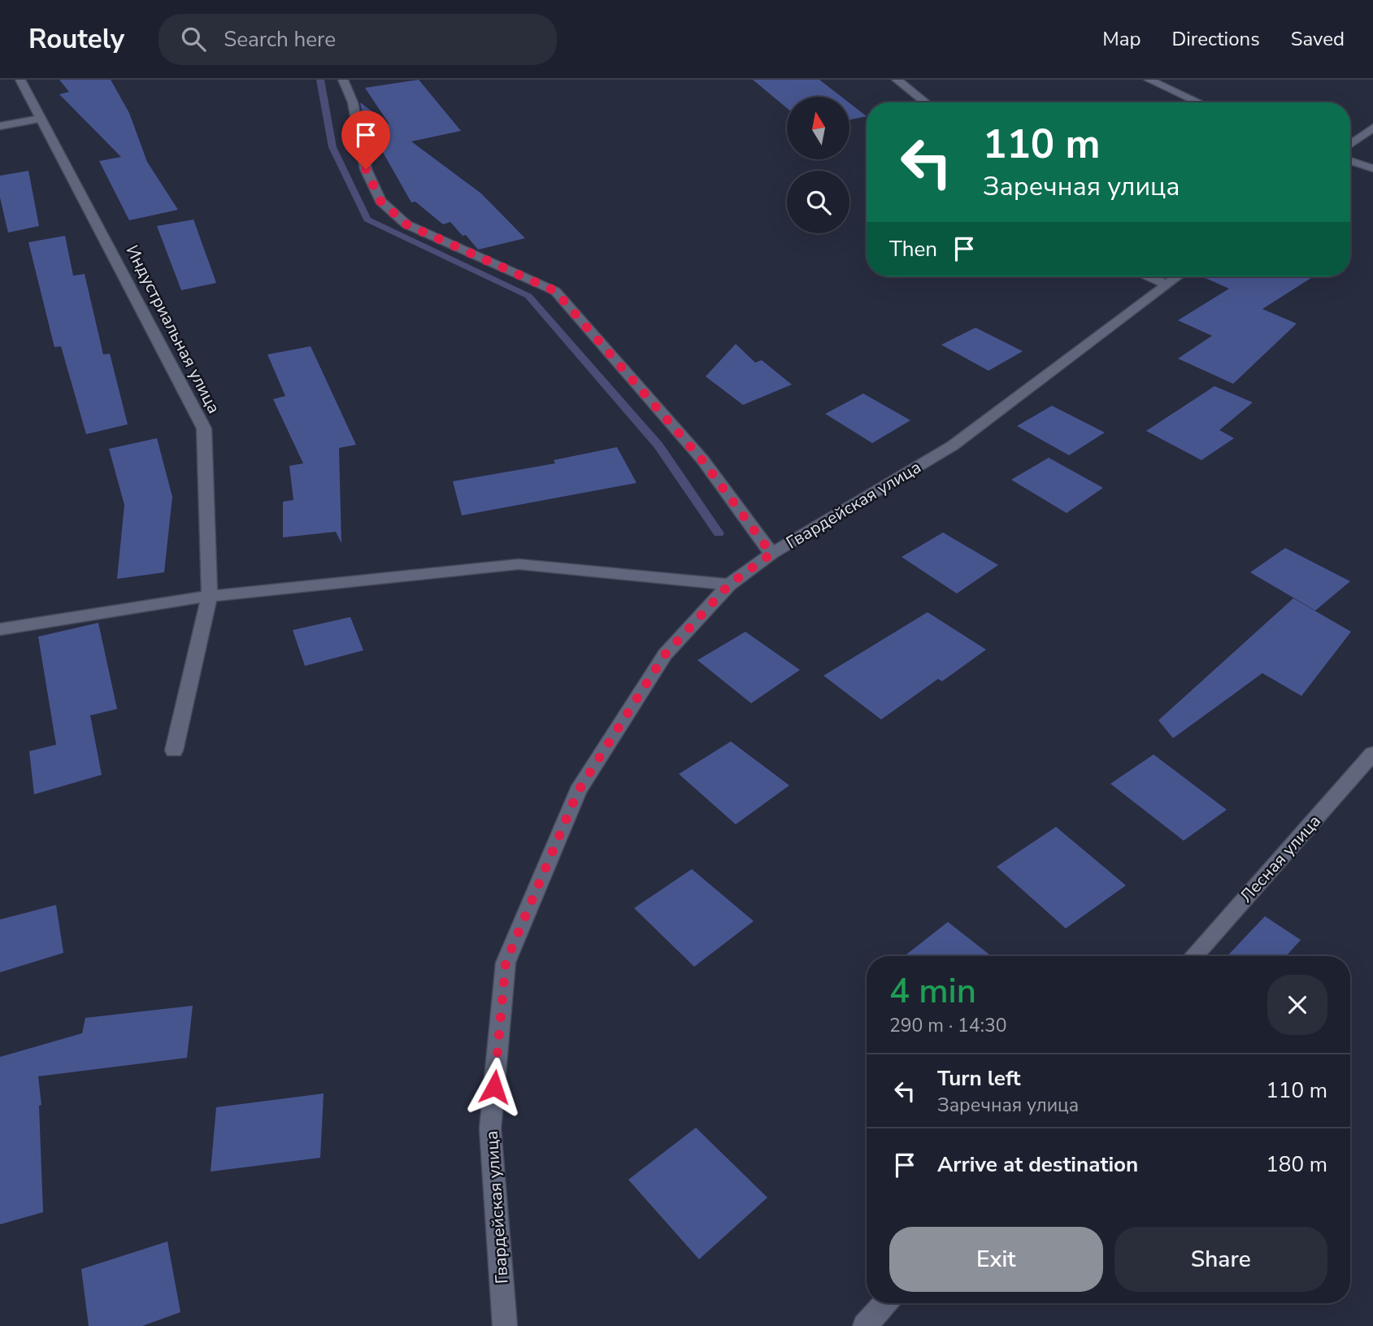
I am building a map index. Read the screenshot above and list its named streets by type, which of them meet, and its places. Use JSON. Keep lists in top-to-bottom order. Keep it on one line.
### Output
{"streets":{"street":["Индустриальная улица","Гвардейская улица","Лесная улица"]},"north":"top","page":{"header":"Routely","search":"Search here","nav":["Map","Directions","Saved"],"turn":["110 m","Заречная улица"],"then":"Then","heading":["4 min","290 m · 14:30"],"list":[{"name":"Turn left","note":"Заречная улица","value":"110 m"},{"name":"Arrive at destination","value":"180 m"}],"buttons":["Exit","Share"]}}
